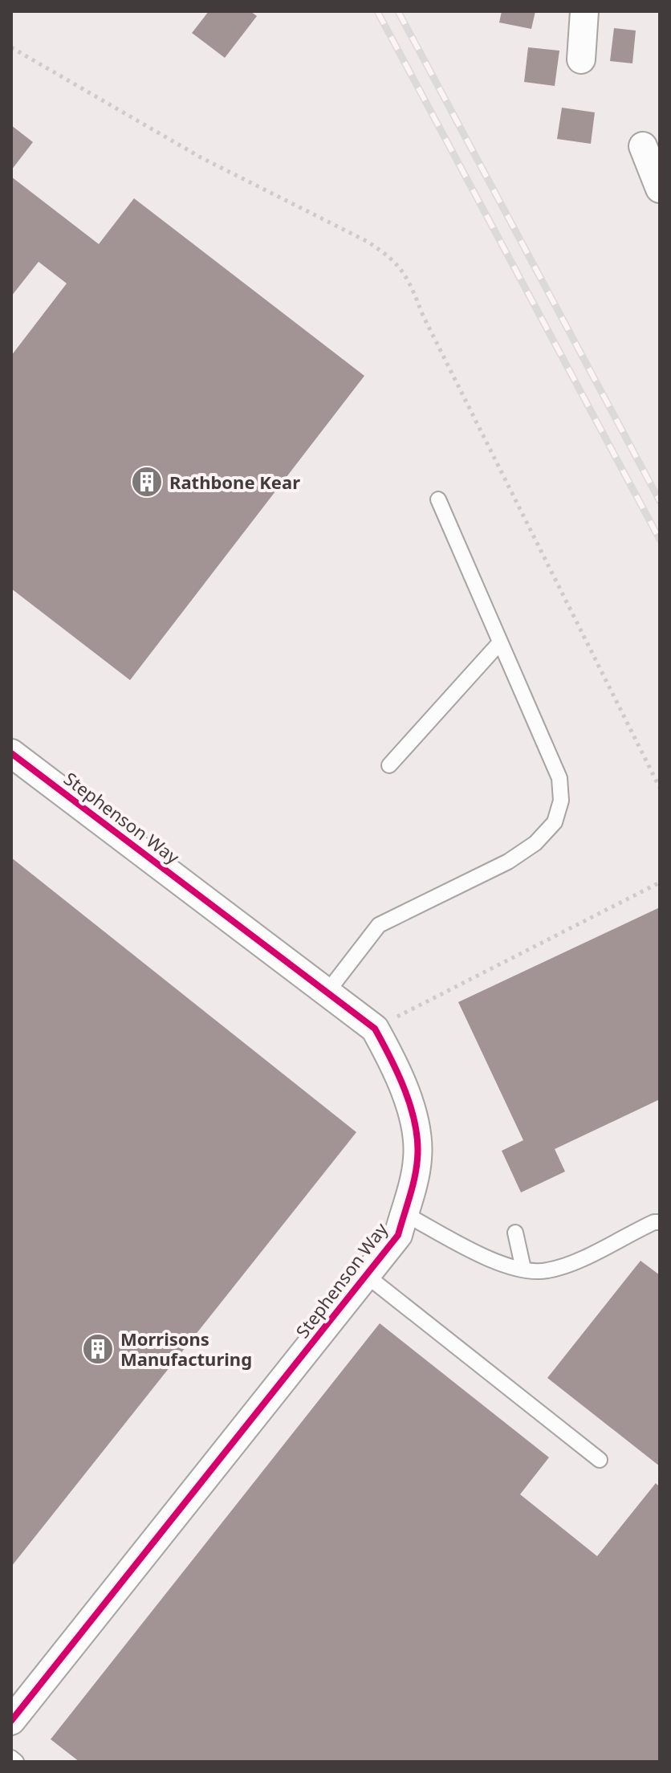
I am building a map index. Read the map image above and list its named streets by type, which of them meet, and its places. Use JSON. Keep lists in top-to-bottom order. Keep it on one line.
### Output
{"streets":{"street":["Stephenson Way"]},"places":{"building":["Rathbone Kear","Morrisons Manufacturing"]}}
